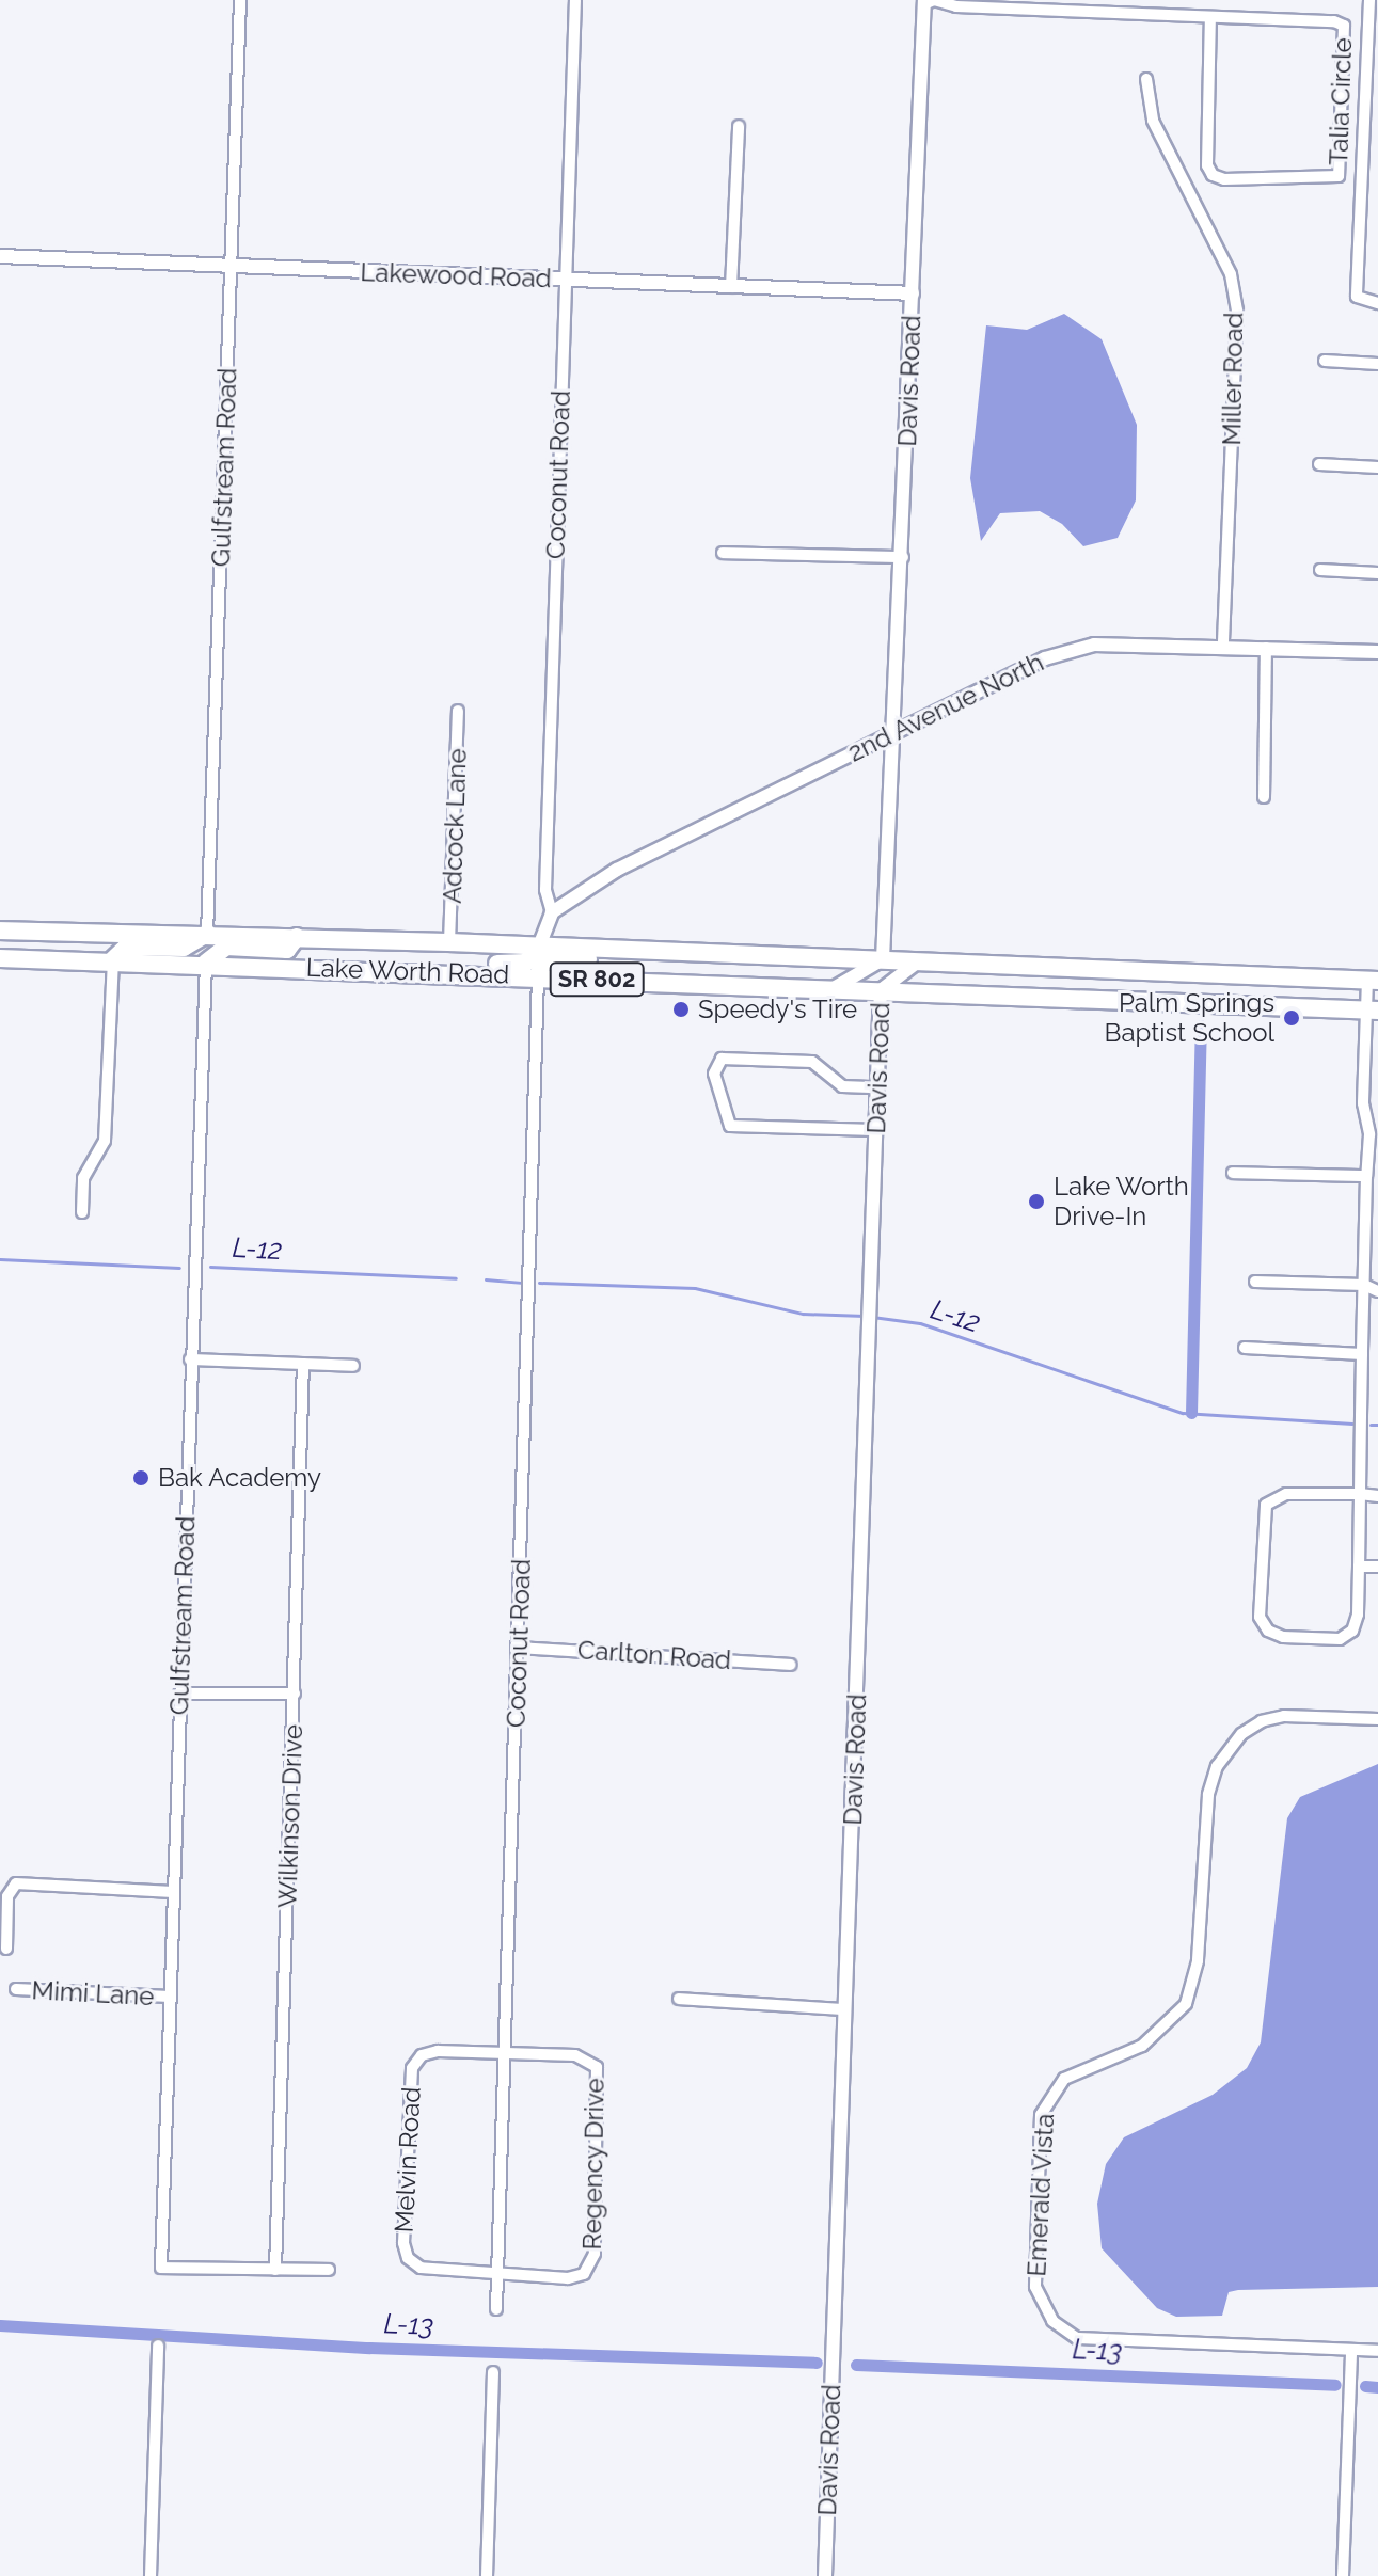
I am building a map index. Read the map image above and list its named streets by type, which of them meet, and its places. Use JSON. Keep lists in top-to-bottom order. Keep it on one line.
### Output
{"streets":{"main road":["Lake Worth Road","SR 802"],"street":["Talia Circle","Lakewood Road","Miller Road","Davis Road","Gulfstream Road","Coconut Road","2nd Avenue North","Adcock Lane","Carlton Road","Wilkinson Drive","Mimi Lane","Melvin Road","Regency Drive","Emerald Vista"]},"crossings":[["Talia Circle","Davis Road"],["Lakewood Road","Davis Road"],["Lakewood Road","Gulfstream Road"],["Lakewood Road","Coconut Road"],["Miller Road","2nd Avenue North"],["Davis Road","2nd Avenue North"],["Davis Road","Lake Worth Road"],["Gulfstream Road","Lake Worth Road"],["Gulfstream Road","Wilkinson Drive"],["Gulfstream Road","Mimi Lane"],["Coconut Road","2nd Avenue North"],["Coconut Road","Lake Worth Road"],["Coconut Road","Carlton Road"],["Coconut Road","Melvin Road"],["Coconut Road","Regency Drive"],["Adcock Lane","Lake Worth Road"],["Melvin Road","Regency Drive"]],"water":["L-12","L-13"],"places":["Speedy's Tire","Palm Springs Baptist School","Lake Worth Drive-In","Bak Academy"]}
